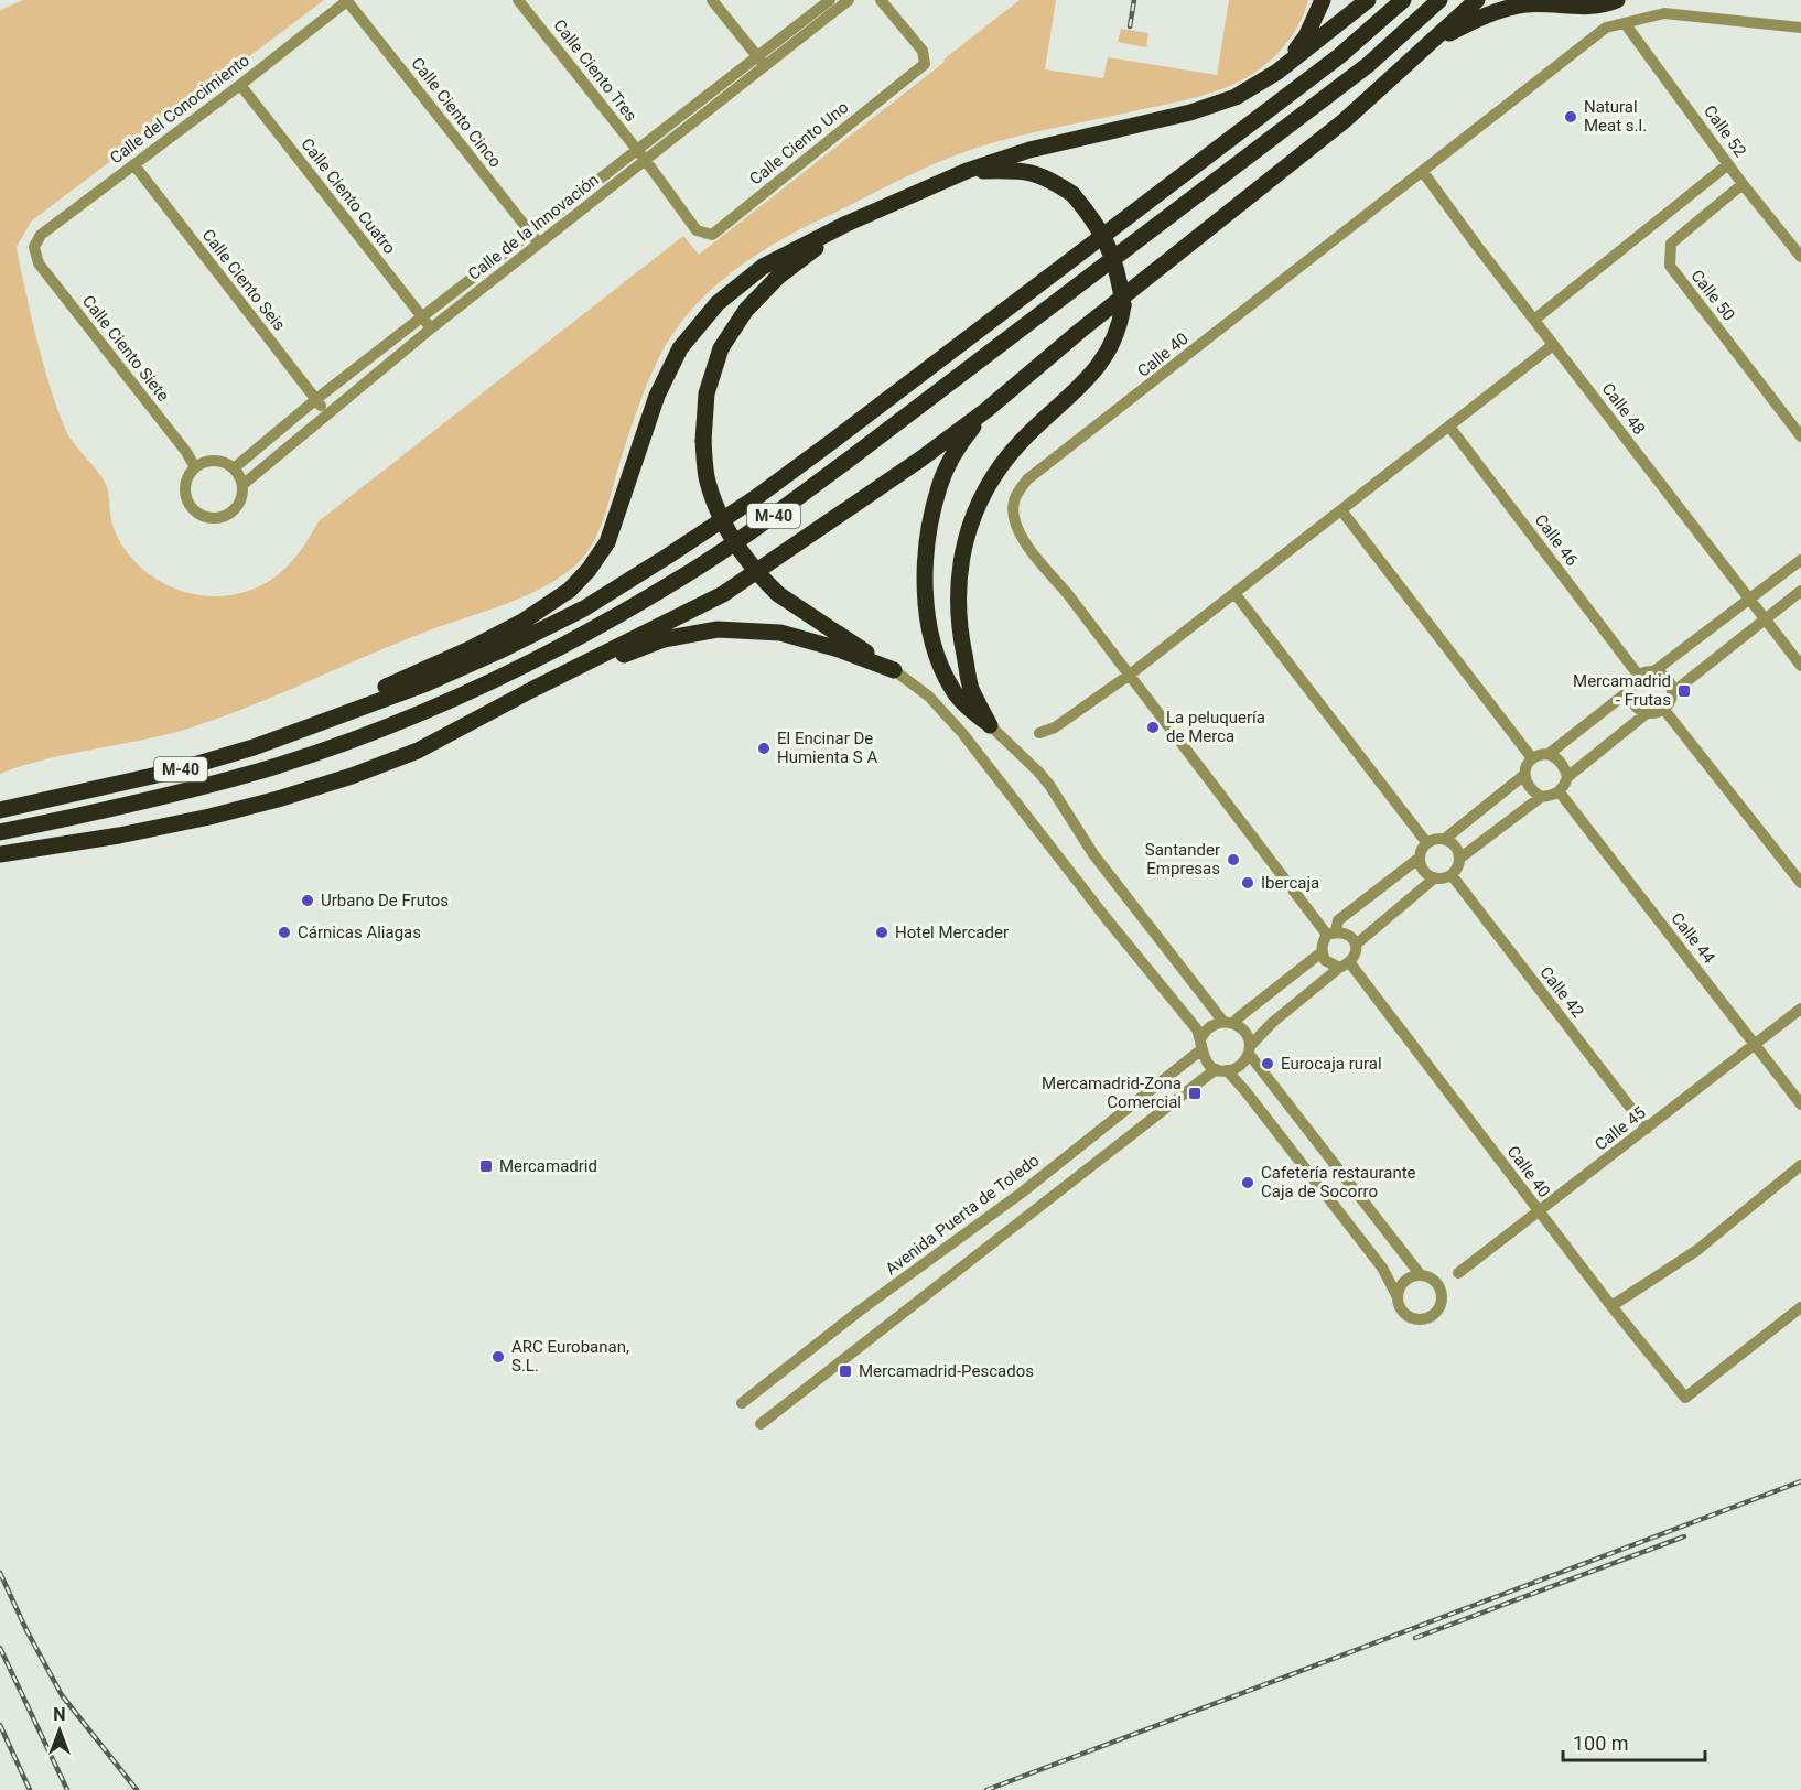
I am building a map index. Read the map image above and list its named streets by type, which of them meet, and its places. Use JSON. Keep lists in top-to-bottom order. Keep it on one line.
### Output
{"streets":{"highway":["M-40"],"street":["Calle Ciento Tres","Calle del Conocimiento","Calle Ciento Cinco","Calle 52","Calle Ciento Uno","Calle Ciento Cuatro","Calle de la Innovación","Calle Ciento Seis","Calle 50","Calle Ciento Siete","Calle 40","Calle 48","Calle 46","Calle 44","Calle 42","Calle 45","Avenida Puerta de Toledo"]},"crossings":[["Calle Ciento Tres","Calle Ciento Uno"],["Calle Ciento Tres","Calle de la Innovación"],["Calle del Conocimiento","Calle Ciento Cinco"],["Calle del Conocimiento","Calle Ciento Cuatro"],["Calle del Conocimiento","Calle Ciento Seis"],["Calle del Conocimiento","Calle Ciento Siete"],["Calle Ciento Cinco","Calle de la Innovación"],["Calle 52","Calle 50"],["Calle 52","Calle 40"],["Calle Ciento Uno","Calle de la Innovación"],["Calle Ciento Cuatro","Calle de la Innovación"],["Calle de la Innovación","Calle Ciento Seis"],["Calle de la Innovación","Calle Ciento Siete"],["Calle 40","Calle 48"],["Calle 40","Calle 45"],["Calle 44","Calle 45"],["Calle 42","Calle 45"]],"places":{"other":["Natural Meat s.l.","La peluquería de Merca","El Encinar De Humienta S A","Santander Empresas","Ibercaja","Urbano De Frutos","Cárnicas Aliagas","Hotel Mercader","Eurocaja rural","Cafetería restaurante Caja de Socorro","ARC Eurobanan, S.L."],"transit":["Mercamadrid - Frutas","Mercamadrid-Zona Comercial","Mercamadrid","Mercamadrid-Pescados"]},"scale_bar":"100 m","north":"top"}
